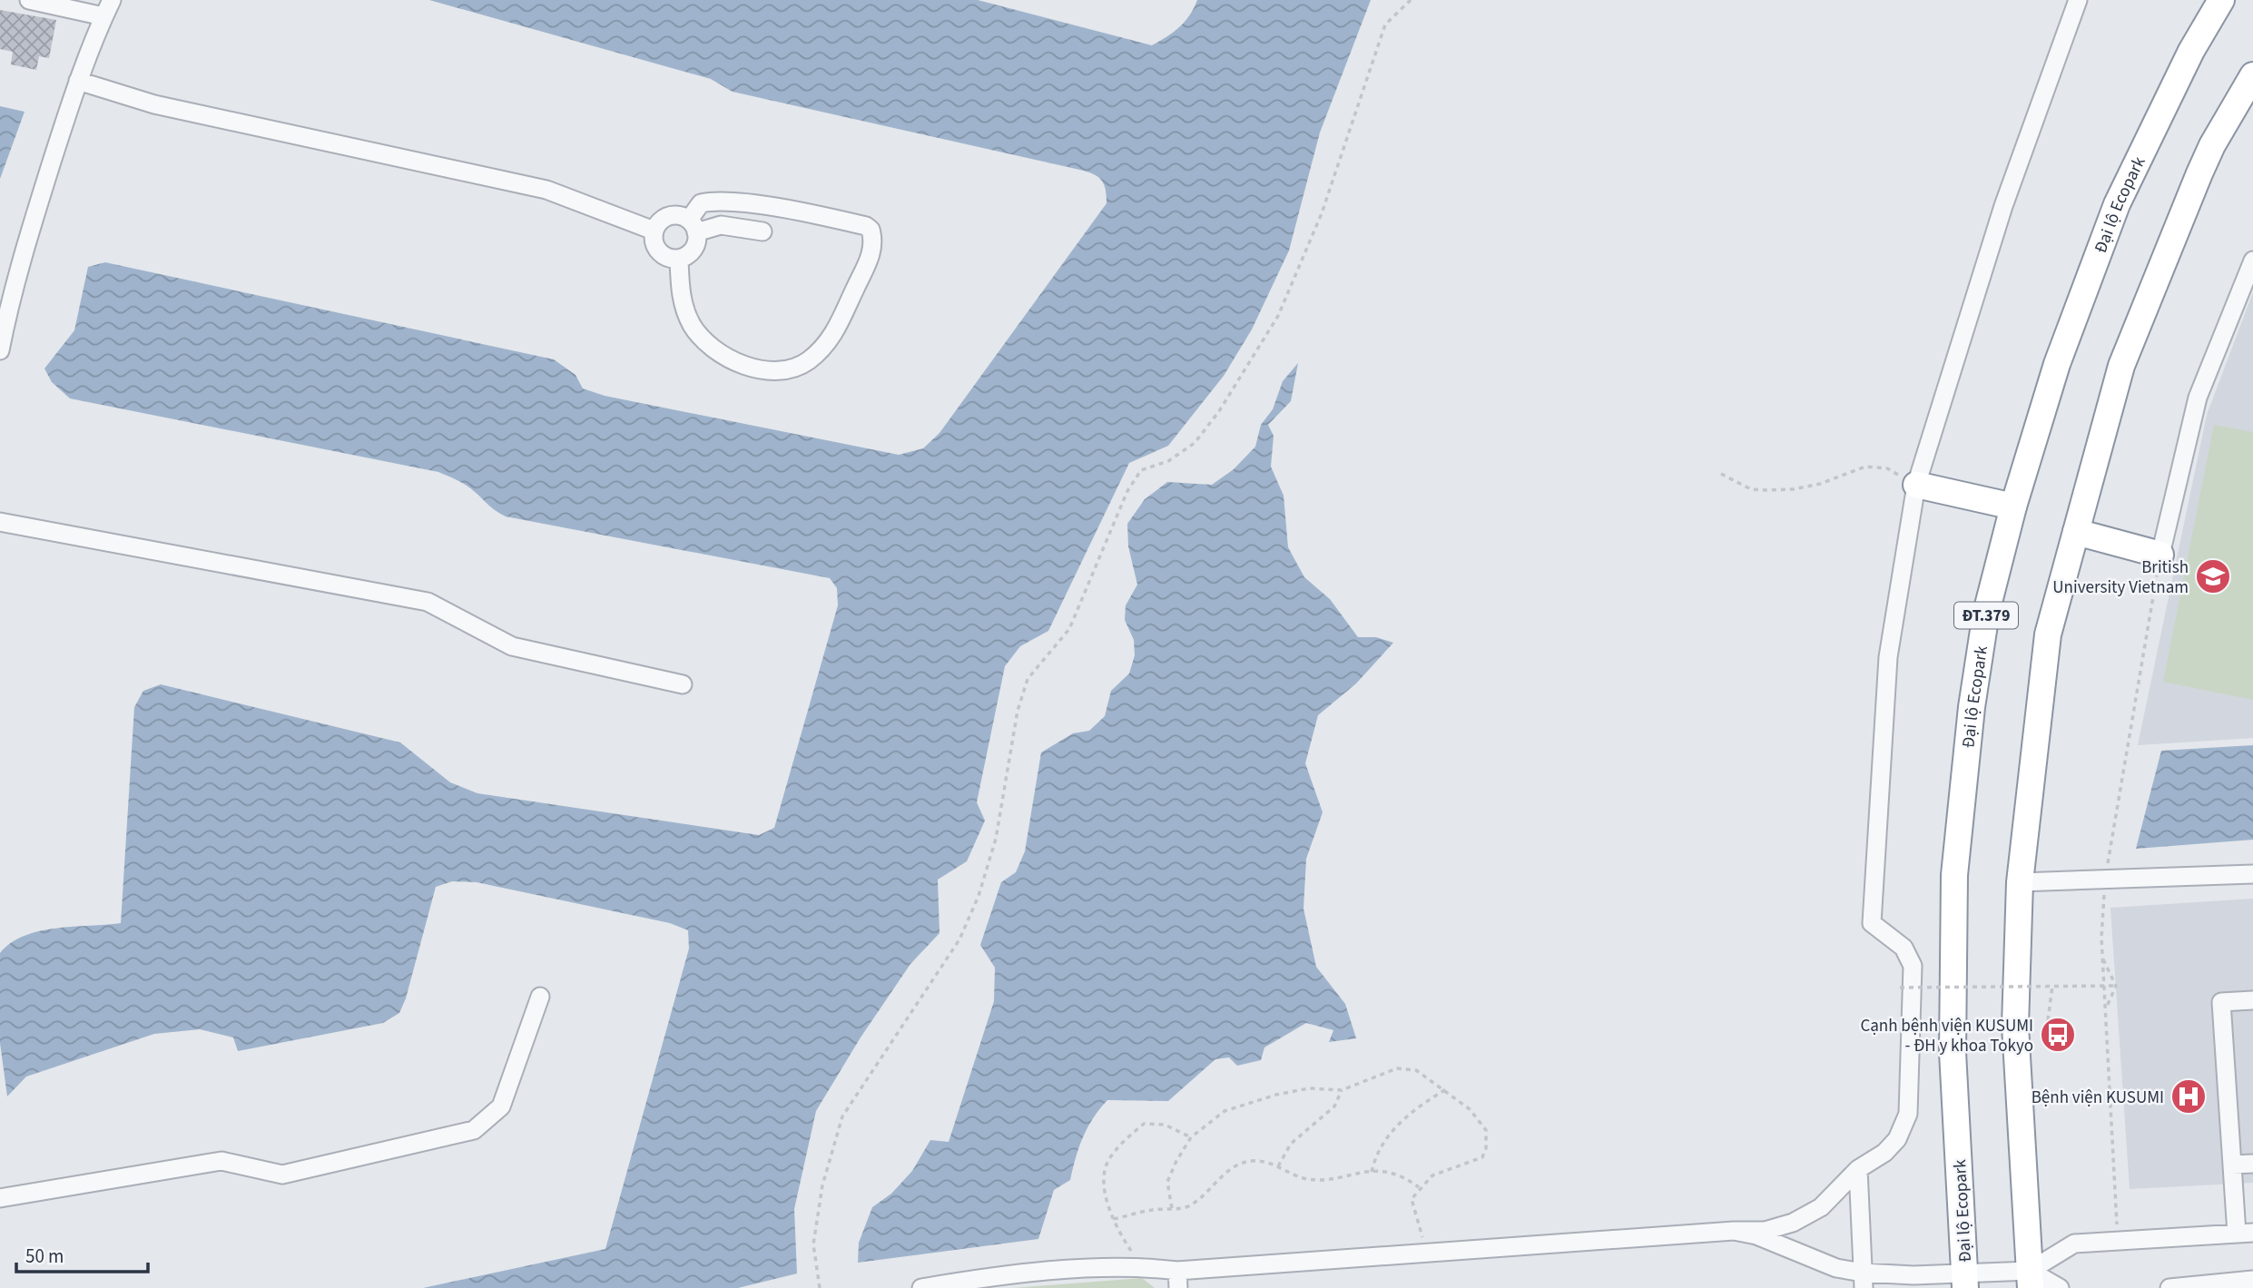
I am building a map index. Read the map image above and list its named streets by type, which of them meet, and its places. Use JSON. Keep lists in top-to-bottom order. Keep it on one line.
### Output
{"streets":{"highway":["Đại lộ Ecopark","ĐT.379"]},"places":{"school or university":["British University Vietnam"],"bus stop":["Cạnh bệnh viện KUSUMI - ĐH y khoa Tokyo"],"hospital":["Bệnh viện KUSUMI"]},"scale_bar":"50 m"}
